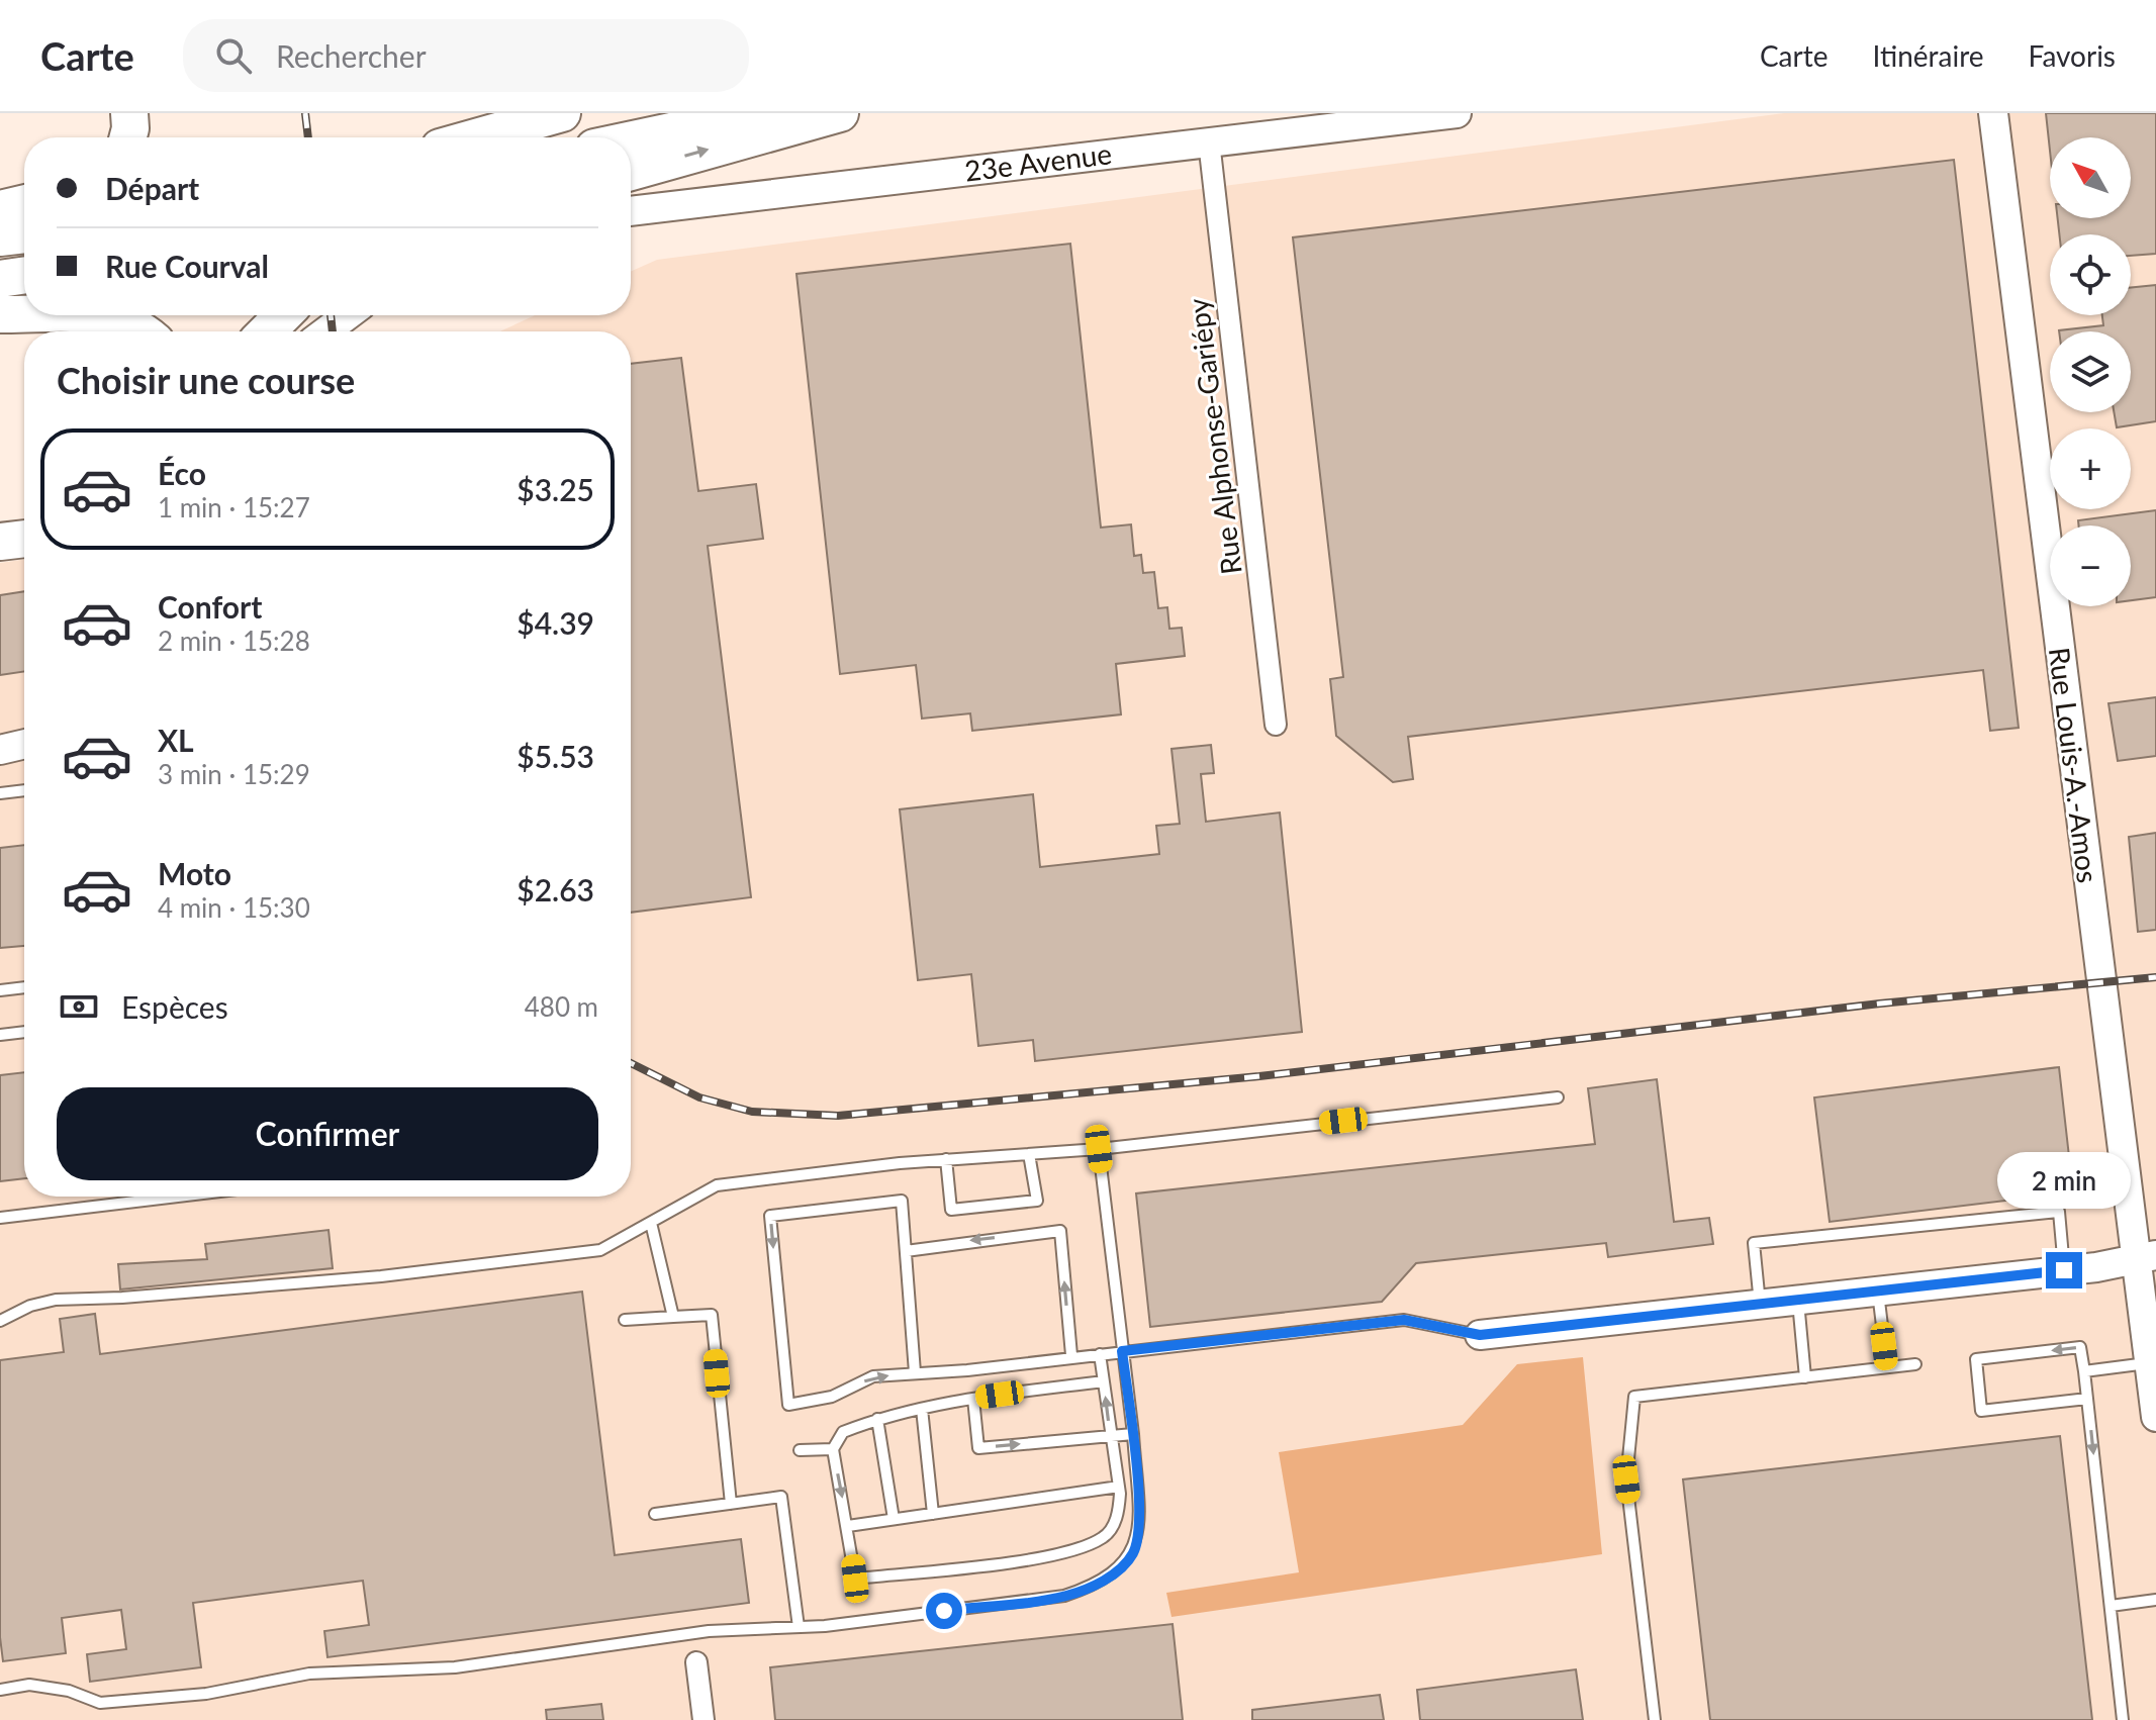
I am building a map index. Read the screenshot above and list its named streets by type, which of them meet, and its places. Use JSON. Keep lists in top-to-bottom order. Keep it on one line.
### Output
{"streets":{"street":["23e Avenue","Rue Alphonse-Gariépy","Rue Louis-A.-Amos"]},"crossings":[["23e Avenue","Rue Alphonse-Gariépy"]],"north":"top left","page":{"header":"Carte","search":"Rechercher","nav":["Carte","Itinéraire","Favoris"],"map_buttons":["+","−"],"banner":["Départ","Rue Courval"],"heading":"Choisir une course","list":[{"name":"Éco","note":"1 min · 15:27","value":"$3.25"},{"name":"Confort","note":"2 min · 15:28","value":"$4.39"},{"name":"XL","note":"3 min · 15:29","value":"$5.53"},{"name":"Moto","note":"4 min · 15:30","value":"$2.63"}],"pay":["Espèces","480 m"],"buttons":"Confirmer","bubble":"2 min"}}
